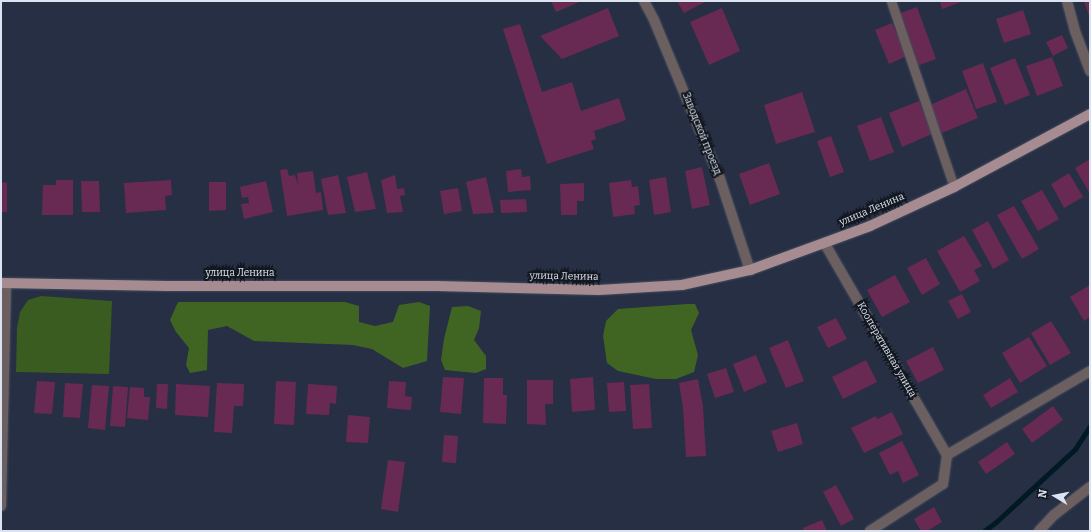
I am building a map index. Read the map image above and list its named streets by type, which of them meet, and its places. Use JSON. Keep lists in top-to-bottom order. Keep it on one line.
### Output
{"streets":{"main road":["улица Ленина"],"street":["Заводской проезд","Кооперативная улица"]},"crossings":[["Заводской проезд","улица Ленина"],["улица Ленина","Кооперативная улица"]],"north":"left"}
